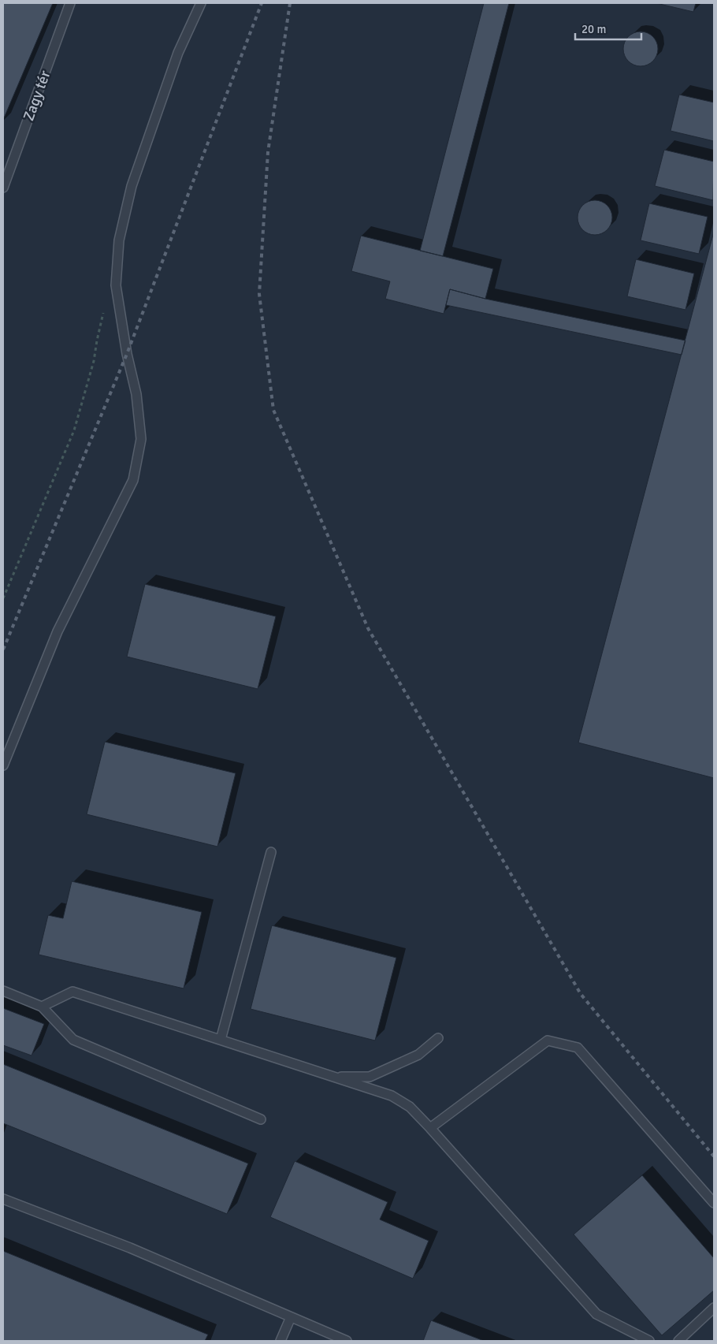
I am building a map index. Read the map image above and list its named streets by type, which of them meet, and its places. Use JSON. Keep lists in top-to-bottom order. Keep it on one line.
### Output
{"streets":{"lane":["Zagy tér"]},"scale_bar":"20 m"}
